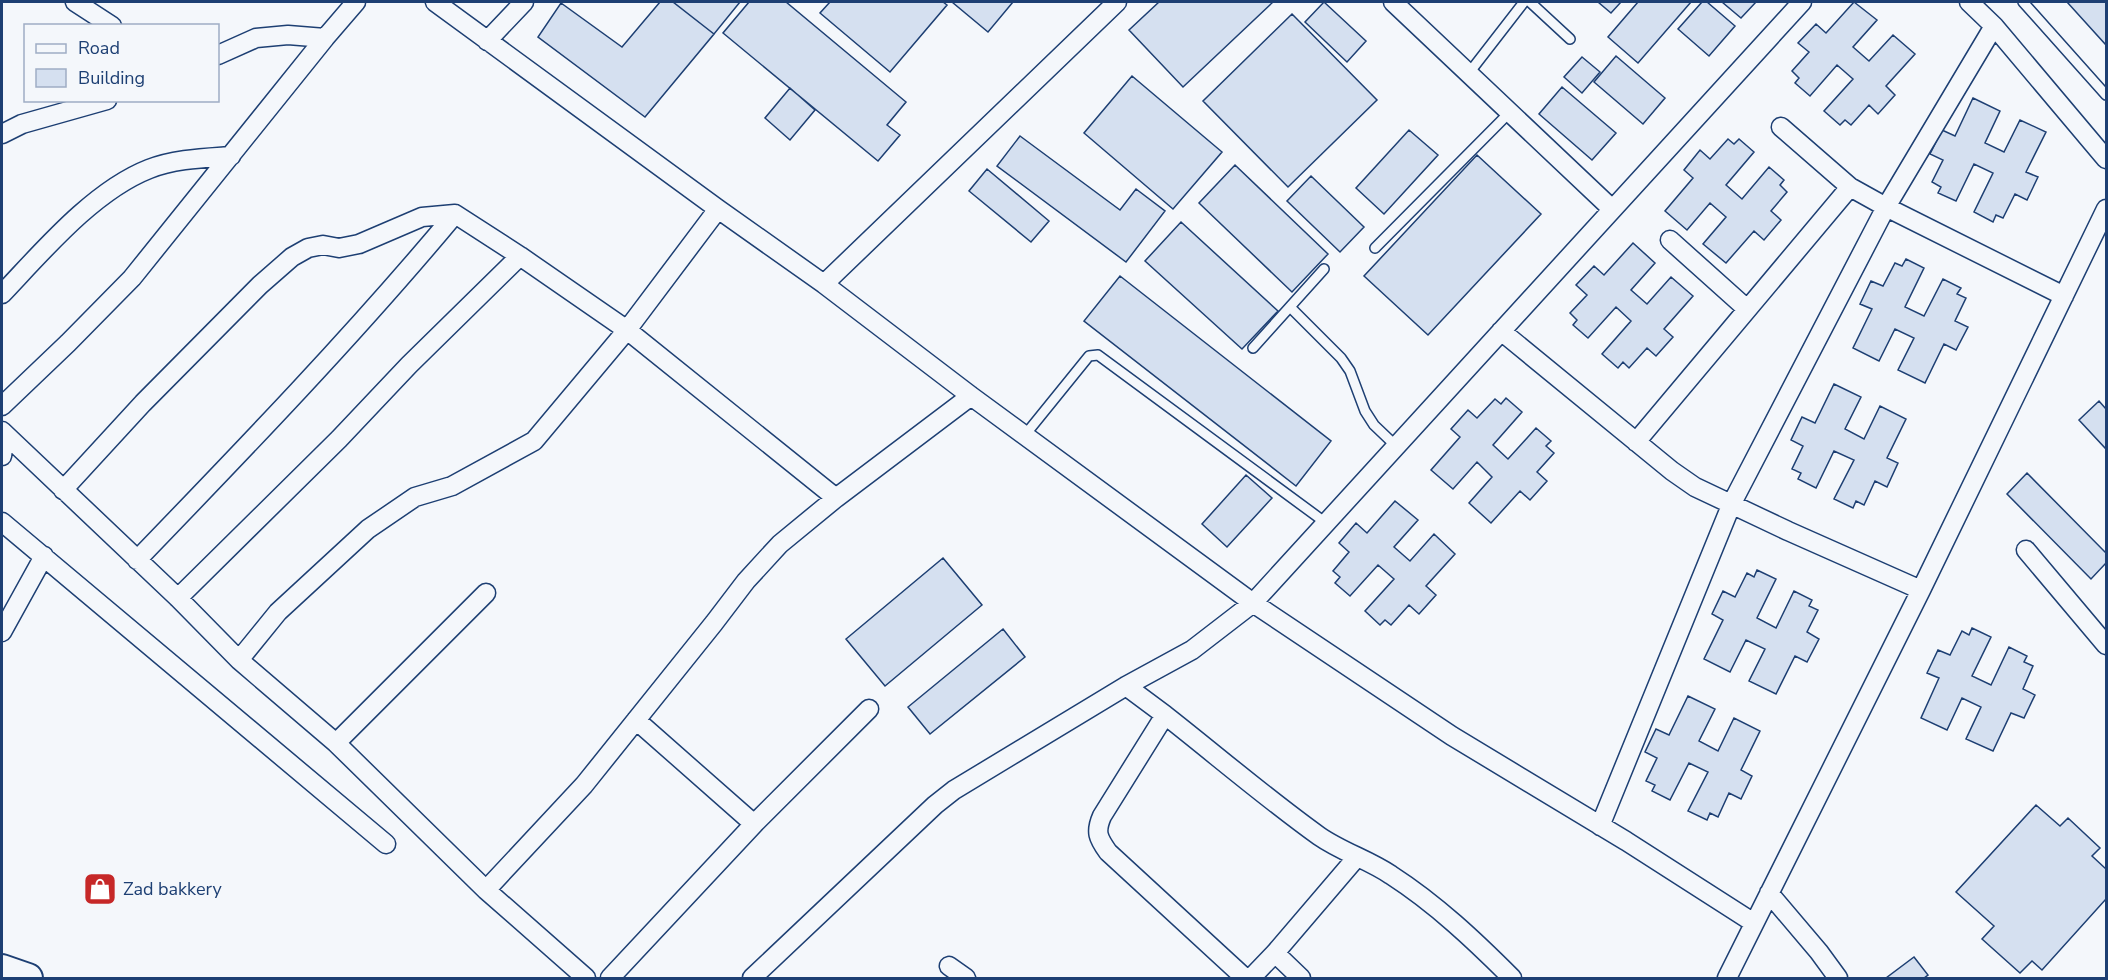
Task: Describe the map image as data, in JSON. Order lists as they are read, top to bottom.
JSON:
{
  "places": {
    "shop": ["Zad bakkery"]
  },
  "legend": ["Road", "Building"]
}
